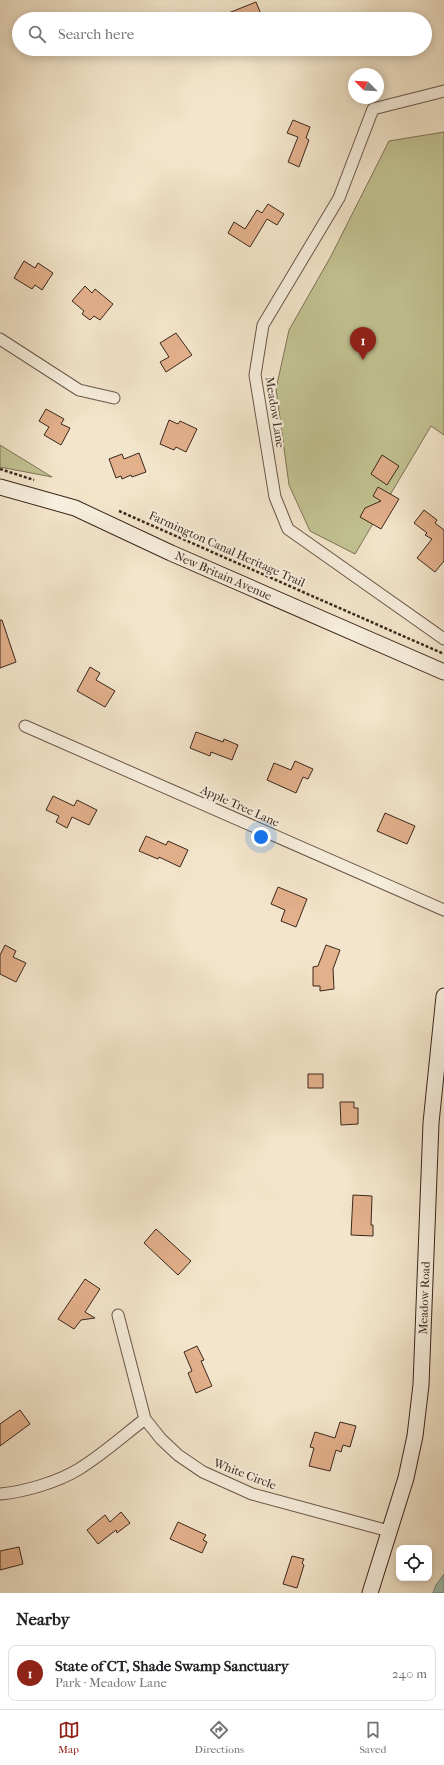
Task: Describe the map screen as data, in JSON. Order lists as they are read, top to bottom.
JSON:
{
  "streets": {
    "street": [
      "Meadow Lane",
      "New Britain Avenue",
      "Apple Tree Lane",
      "Meadow Road",
      "White Circle"
    ],
    "path": ["Farmington Canal Heritage Trail"]
  },
  "crossings": [
    ["Meadow Road", "White Circle"]
  ],
  "north": "top left",
  "page": {
    "search": "Search here",
    "pins": "1",
    "heading": "Nearby",
    "list": [
      {
        "mark": "1",
        "name": "State of CT, Shade Swamp Sanctuary",
        "note": "Park · Meadow Lane",
        "value": "240 m"
      }
    ],
    "nav": ["Map", "Directions", "Saved"]
  }
}
